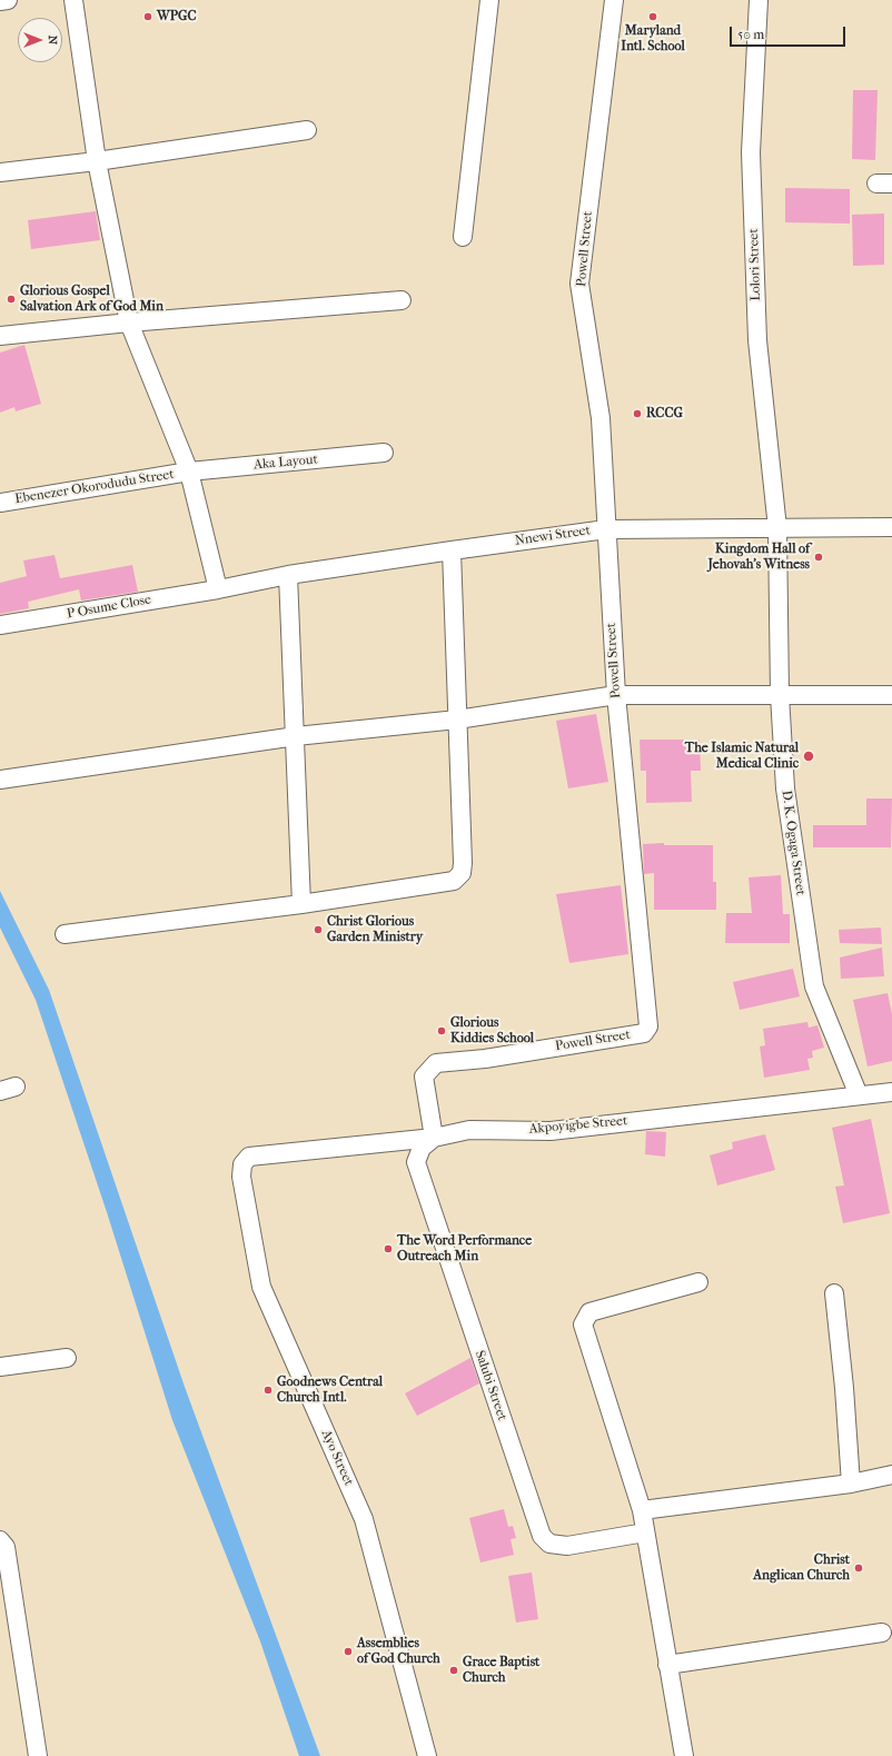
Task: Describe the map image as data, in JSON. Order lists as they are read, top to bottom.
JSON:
{
  "streets": {
    "street": [
      "Powell Street",
      "Lolori Street",
      "Aka Layout",
      "Ebenezer Okorodudu Street",
      "Nnewi Street",
      "P Osume Close",
      "D. K. Ogaga Street",
      "Akpoyigbe Street",
      "Salubi Street",
      "Ayo Street"
    ]
  },
  "crossings": [
    ["Powell Street", "Nnewi Street"],
    ["Powell Street", "Akpoyigbe Street"],
    ["Powell Street", "Salubi Street"],
    ["Lolori Street", "Nnewi Street"],
    ["Lolori Street", "D. K. Ogaga Street"],
    ["Aka Layout", "Ebenezer Okorodudu Street"],
    ["Nnewi Street", "P Osume Close"],
    ["Nnewi Street", "D. K. Ogaga Street"],
    ["D. K. Ogaga Street", "Akpoyigbe Street"],
    ["Akpoyigbe Street", "Salubi Street"],
    ["Akpoyigbe Street", "Ayo Street"]
  ],
  "places": [
    "WPGC",
    "Maryland Intl. School",
    "Glorious Gospel Salvation Ark of God Min",
    "RCCG",
    "Kingdom Hall of Jehovah's Witness",
    "The Islamic Natural Medical Clinic",
    "Christ Glorious Garden Ministry",
    "Glorious Kiddies School",
    "The Word Performance Outreach Min",
    "Goodnews Central Church Intl.",
    "Christ Anglican Church",
    "Assemblies of God Church",
    "Grace Baptist Church"
  ],
  "scale_bar": "50 m",
  "north": "right"
}
